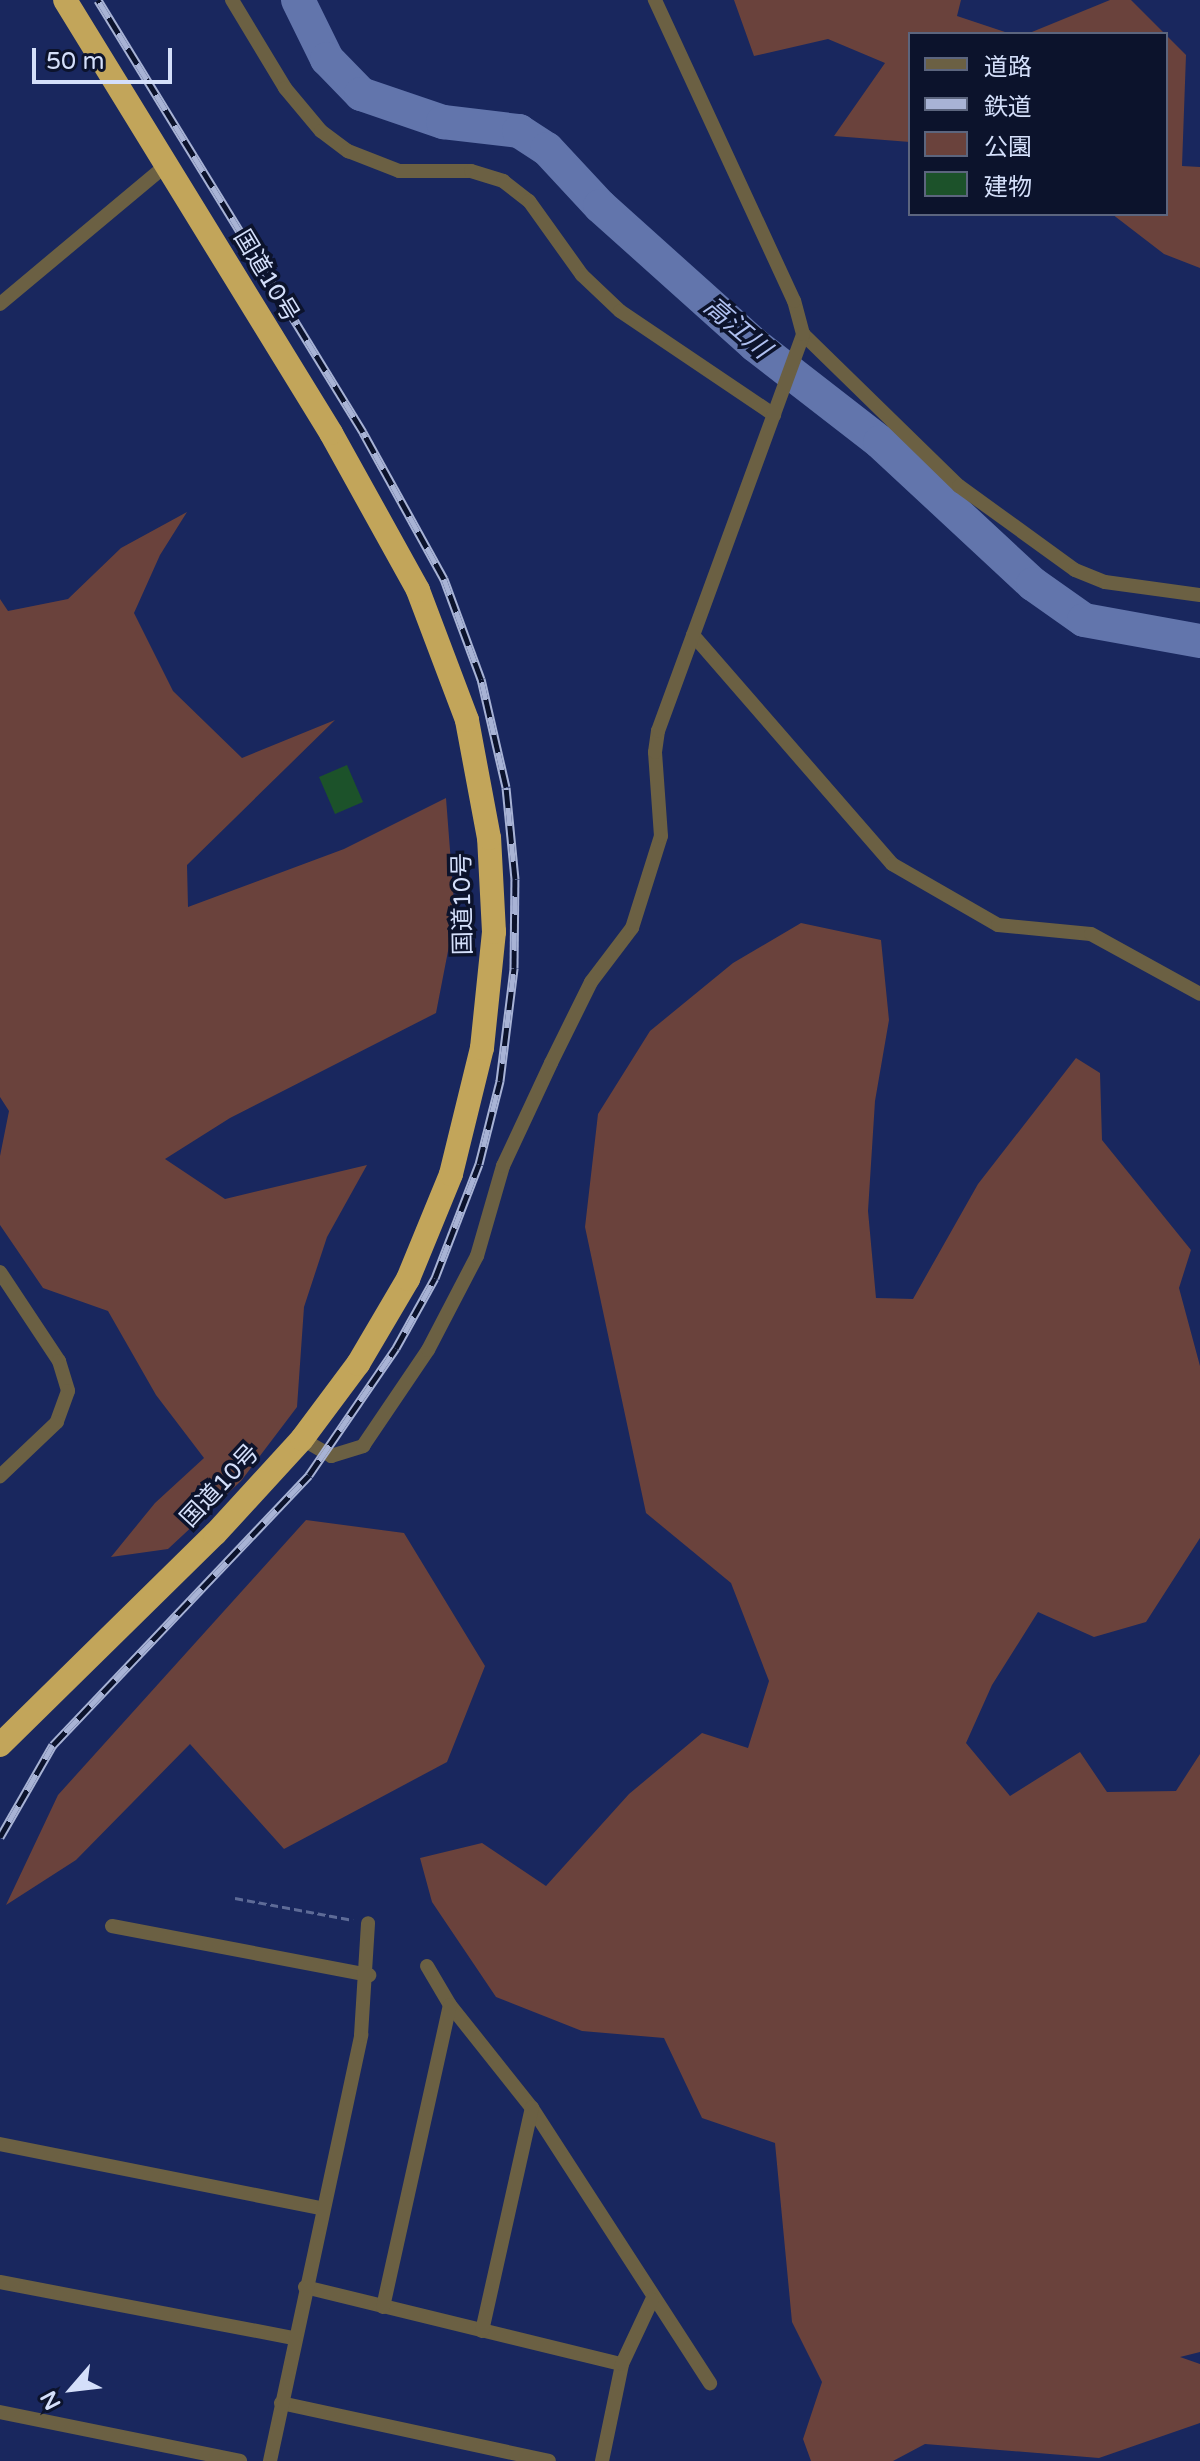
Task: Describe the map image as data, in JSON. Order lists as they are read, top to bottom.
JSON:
{
  "streets": {
    "highway": ["国道10号"]
  },
  "water": ["高江川"],
  "legend": [
    "道路",
    "鉄道",
    "公園",
    "建物"
  ],
  "scale_bar": "50 m",
  "north": "bottom left"
}
